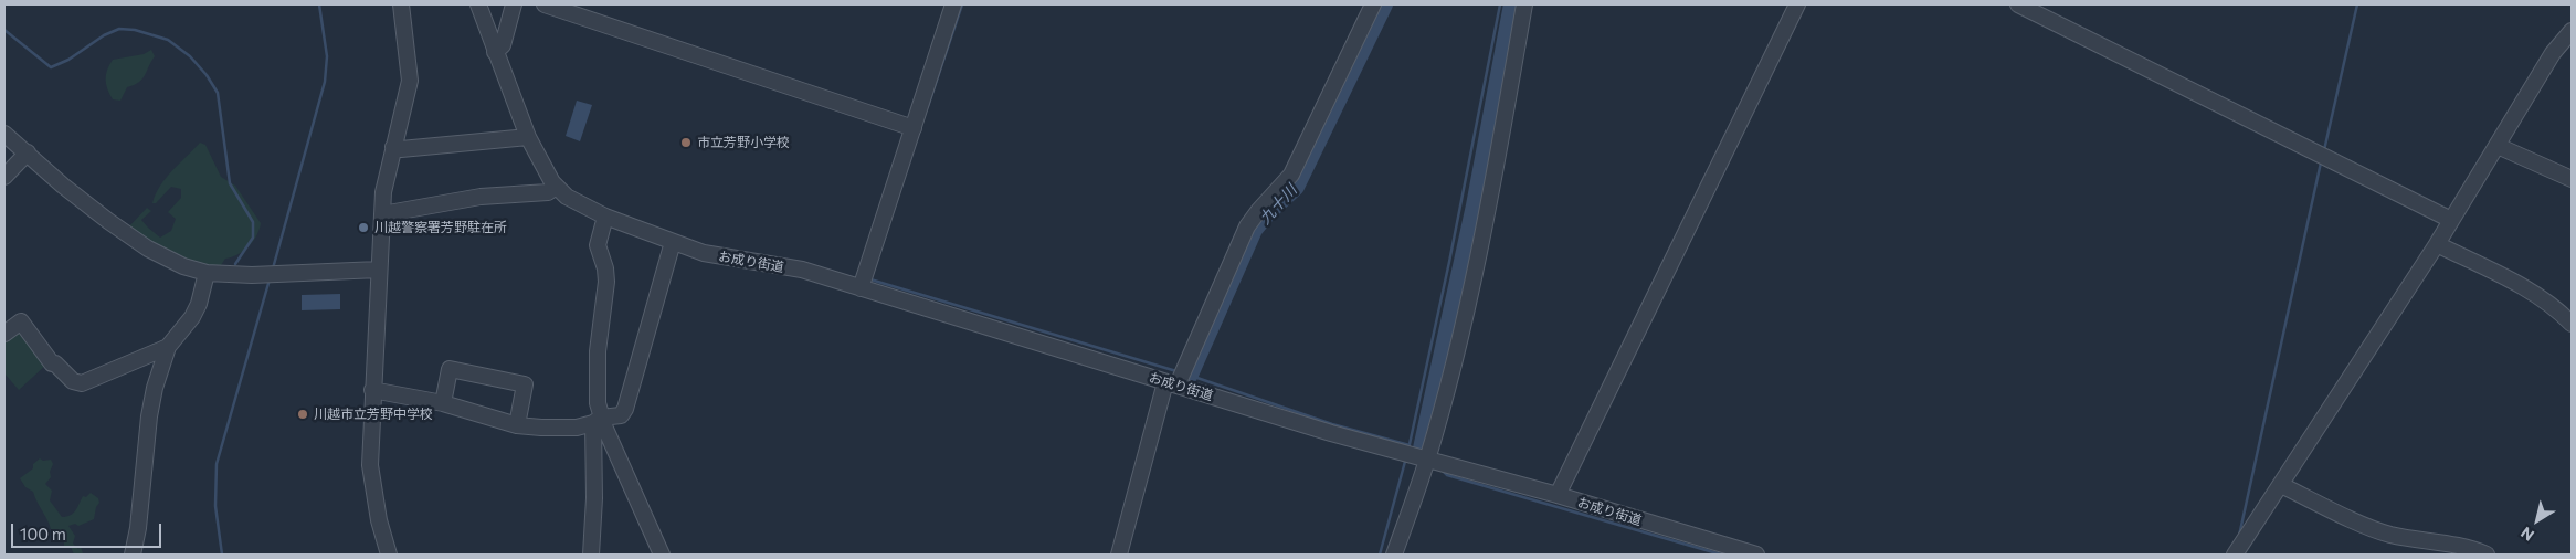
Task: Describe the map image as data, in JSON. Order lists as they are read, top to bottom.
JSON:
{
  "streets": {
    "street": ["お成り街道"]
  },
  "water": ["九十川"],
  "places": ["市立芳野小学校", "川越警察署芳野駐在所", "川越市立芳野中学校"],
  "scale_bar": "100 m",
  "north": "bottom left"
}
